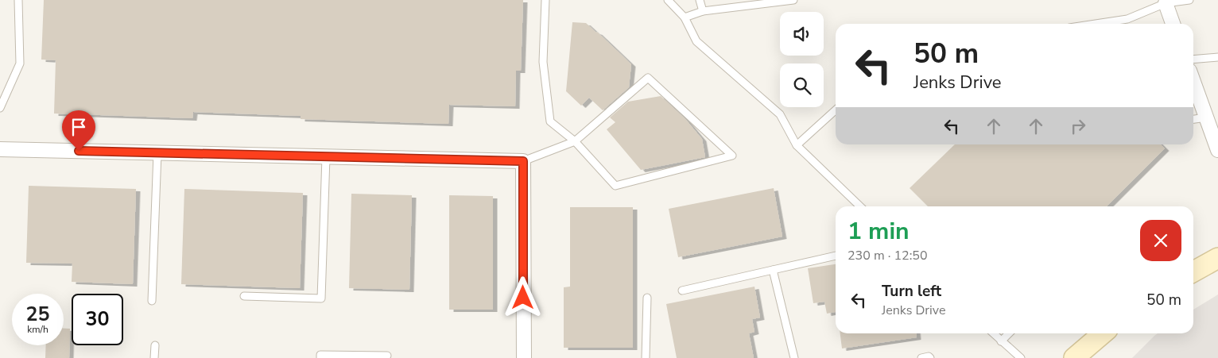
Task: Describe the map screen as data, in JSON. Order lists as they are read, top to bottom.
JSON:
{
  "page": {
    "turn": ["50 m", "Jenks Drive"],
    "heading": ["1 min", "230 m · 12:50"],
    "list": [
      {
        "name": "Turn left",
        "note": "Jenks Drive",
        "value": "50 m"
      }
    ],
    "speed": "25 km/h",
    "limit": "30"
  }
}
